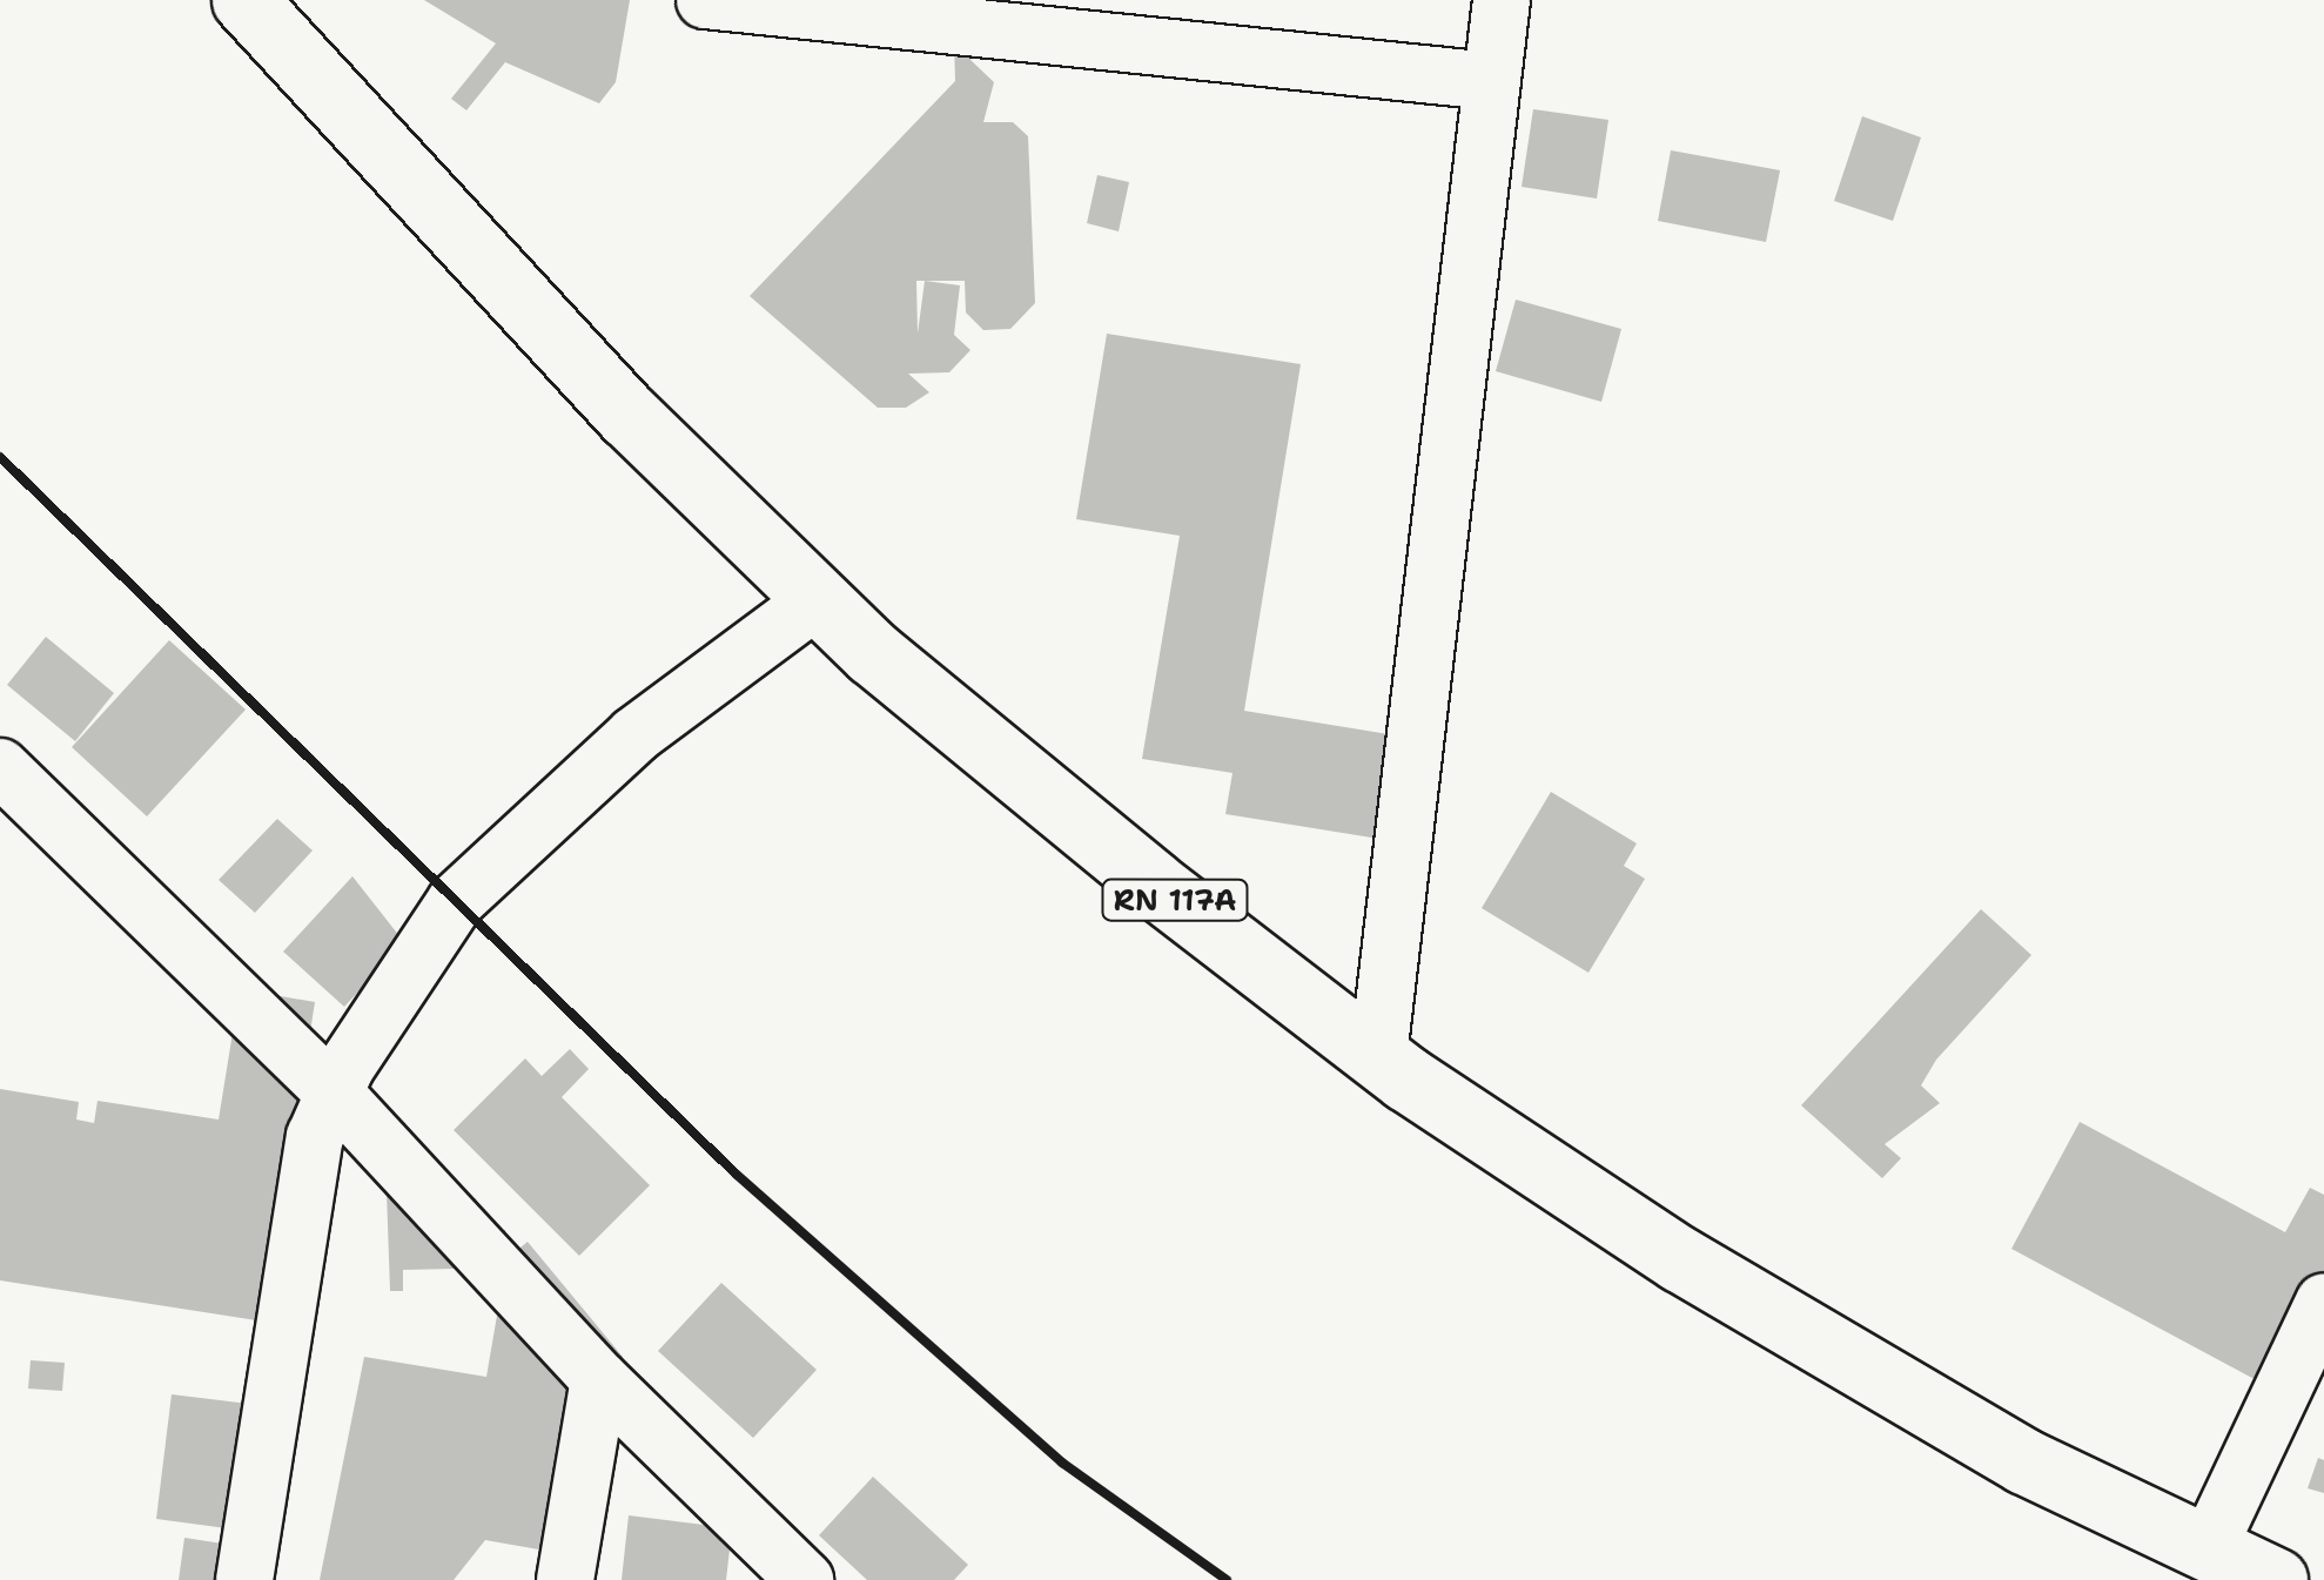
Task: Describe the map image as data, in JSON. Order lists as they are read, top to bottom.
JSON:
{
  "streets": {
    "main road": ["RN 117A"]
  }
}
